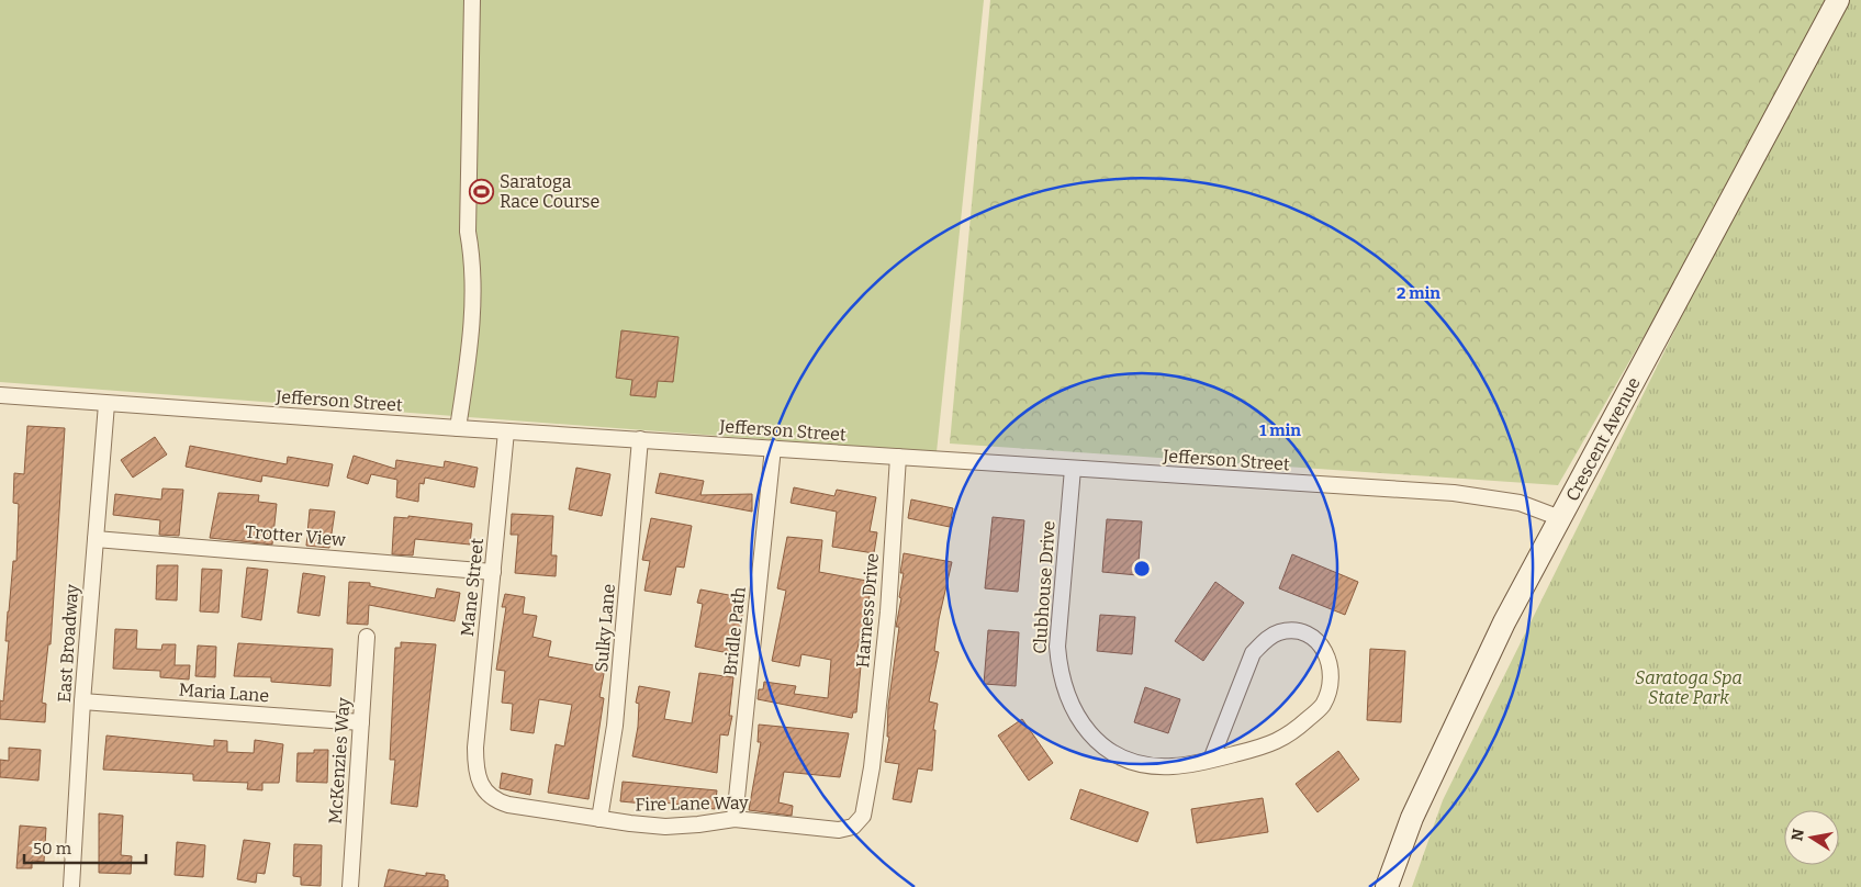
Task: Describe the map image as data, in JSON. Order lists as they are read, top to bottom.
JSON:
{
  "streets": {
    "street": [
      "Jefferson Street",
      "Crescent Avenue",
      "Trotter View",
      "Mane Street",
      "Clubhouse Drive",
      "Harness Drive",
      "Sulky Lane",
      "Bridle Path",
      "East Broadway",
      "Maria Lane",
      "McKenzies Way",
      "Fire Lane Way"
    ]
  },
  "crossings": [
    ["Jefferson Street", "Crescent Avenue"],
    ["Jefferson Street", "Mane Street"],
    ["Jefferson Street", "Clubhouse Drive"],
    ["Jefferson Street", "Harness Drive"],
    ["Jefferson Street", "Sulky Lane"],
    ["Jefferson Street", "Bridle Path"],
    ["Jefferson Street", "East Broadway"],
    ["Trotter View", "Mane Street"],
    ["Trotter View", "East Broadway"],
    ["Mane Street", "Fire Lane Way"],
    ["Harness Drive", "Fire Lane Way"],
    ["Sulky Lane", "Fire Lane Way"],
    ["Bridle Path", "Fire Lane Way"],
    ["East Broadway", "Maria Lane"],
    ["Maria Lane", "McKenzies Way"]
  ],
  "parks": ["Saratoga Spa State Park"],
  "places": {
    "sports": ["Saratoga Race Course"]
  },
  "scale_bar": "50 m",
  "north": "left",
  "rings": ["2 min", "1 min"]
}
